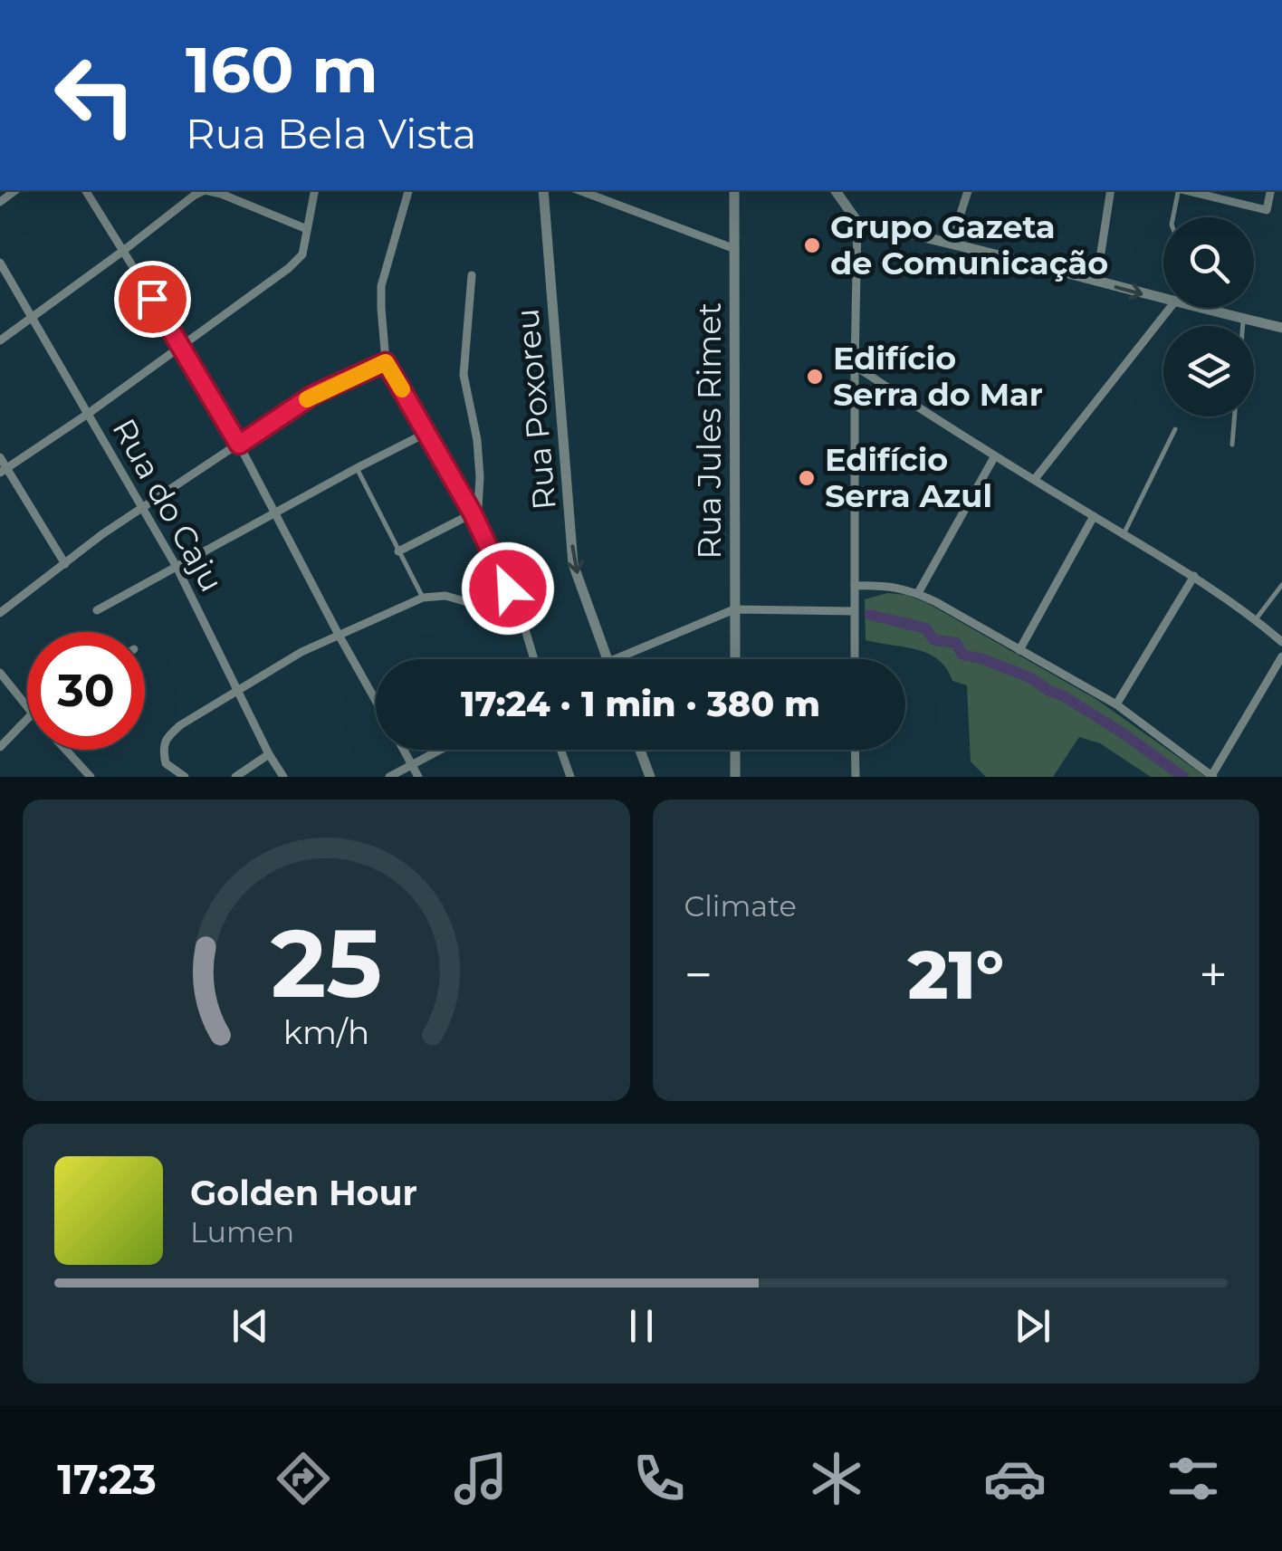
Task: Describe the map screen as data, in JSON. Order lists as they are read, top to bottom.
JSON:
{
  "streets": {
    "street": ["Rua Poxoreu", "Rua Jules Rimet", "Rua do Caju"]
  },
  "places": ["Grupo Gazeta de Comunicação", "Edifício Serra do Mar", "Edifício Serra Azul"],
  "page": {
    "turn": ["160 m", "Rua Bela Vista"],
    "limit": "30",
    "trip": "17:24 · 1 min · 380 m",
    "tile": "Climate",
    "heat": ["−", "21°", "+"],
    "song": ["Golden Hour", "Lumen"],
    "tabs": "17:23",
    "gauge": ["25", "km/h"]
  }
}
